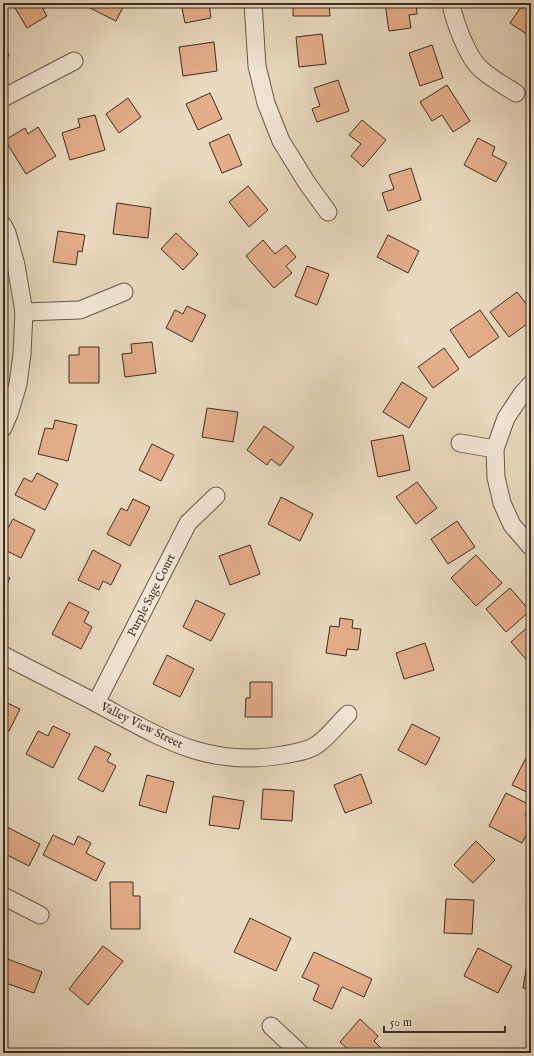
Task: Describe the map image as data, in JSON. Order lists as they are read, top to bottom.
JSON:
{
  "streets": {
    "street": ["Purple Sage Court", "Valley View Street"]
  },
  "crossings": [
    ["Purple Sage Court", "Valley View Street"]
  ],
  "scale_bar": "50 m"
}
